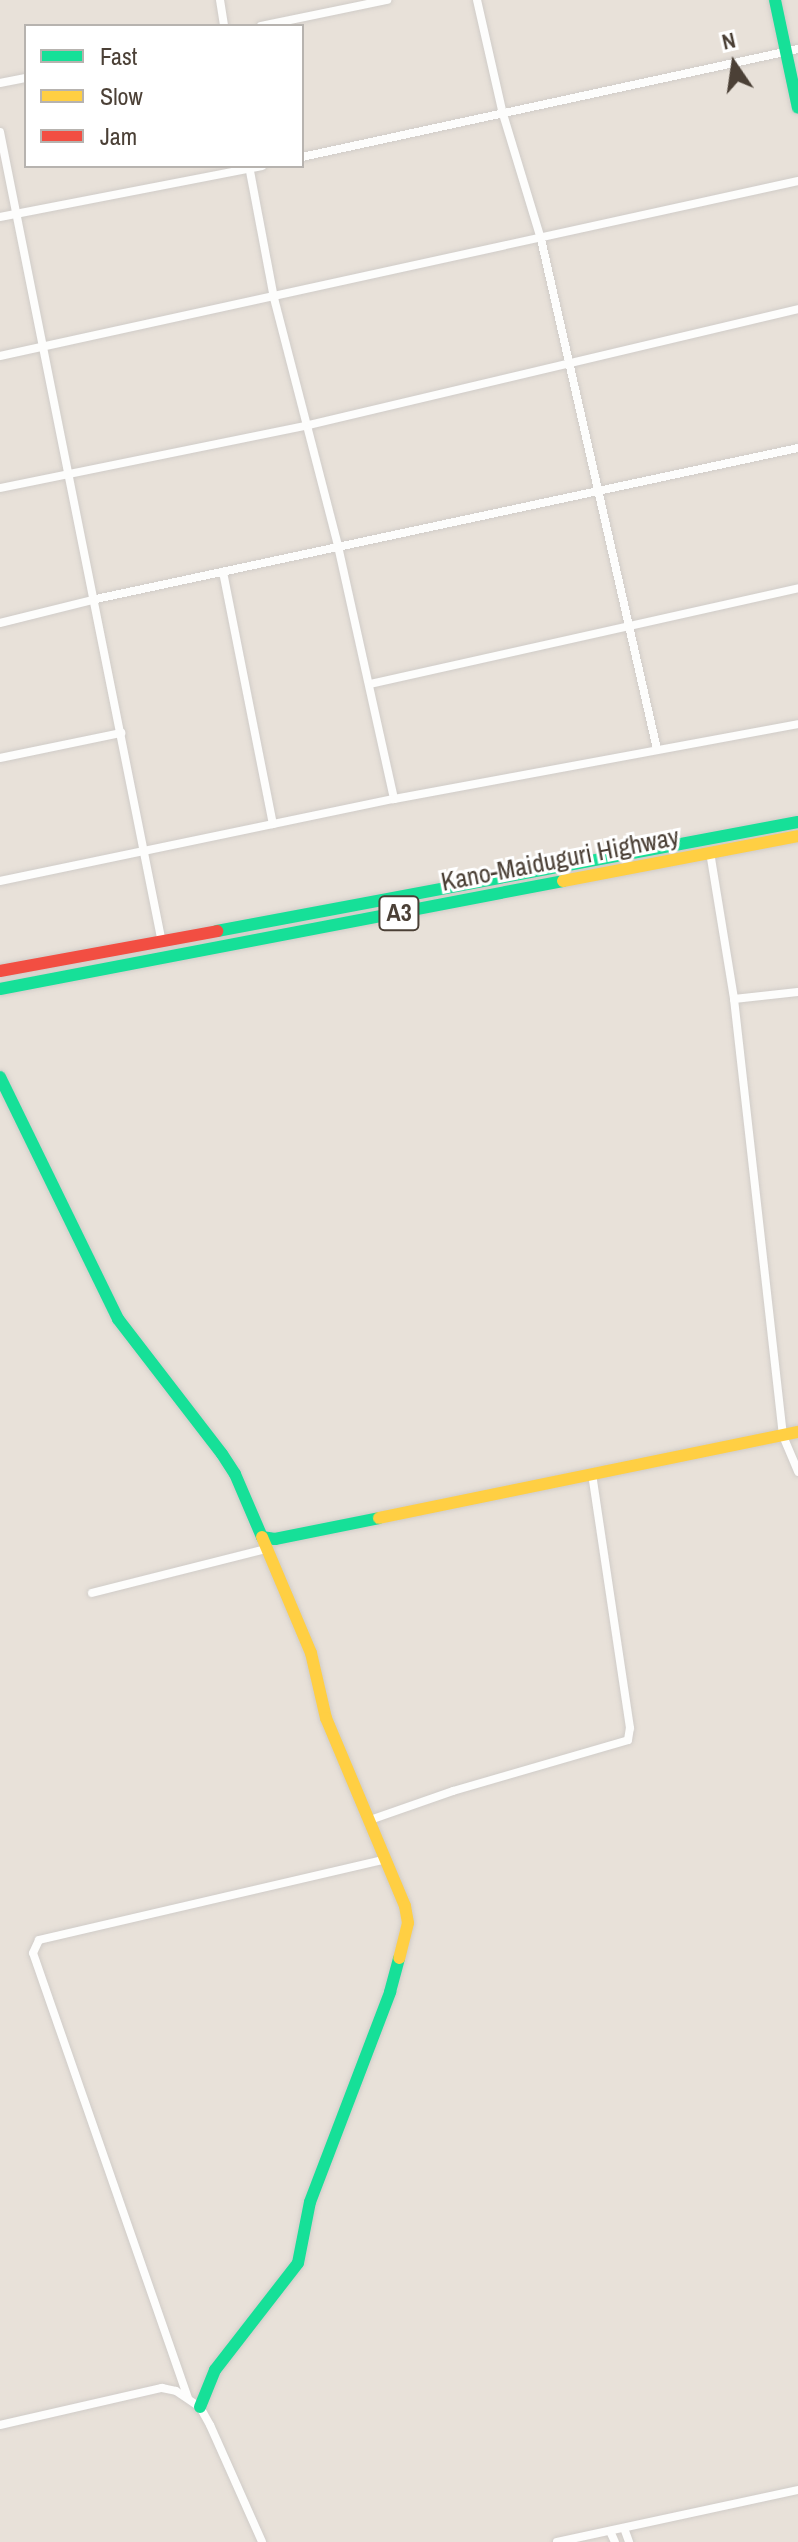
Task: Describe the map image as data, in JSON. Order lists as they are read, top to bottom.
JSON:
{
  "streets": {
    "main road": ["Kano-Maiduguri Highway", "A3"]
  },
  "legend": ["Fast", "Slow", "Jam"],
  "north": "top"
}
